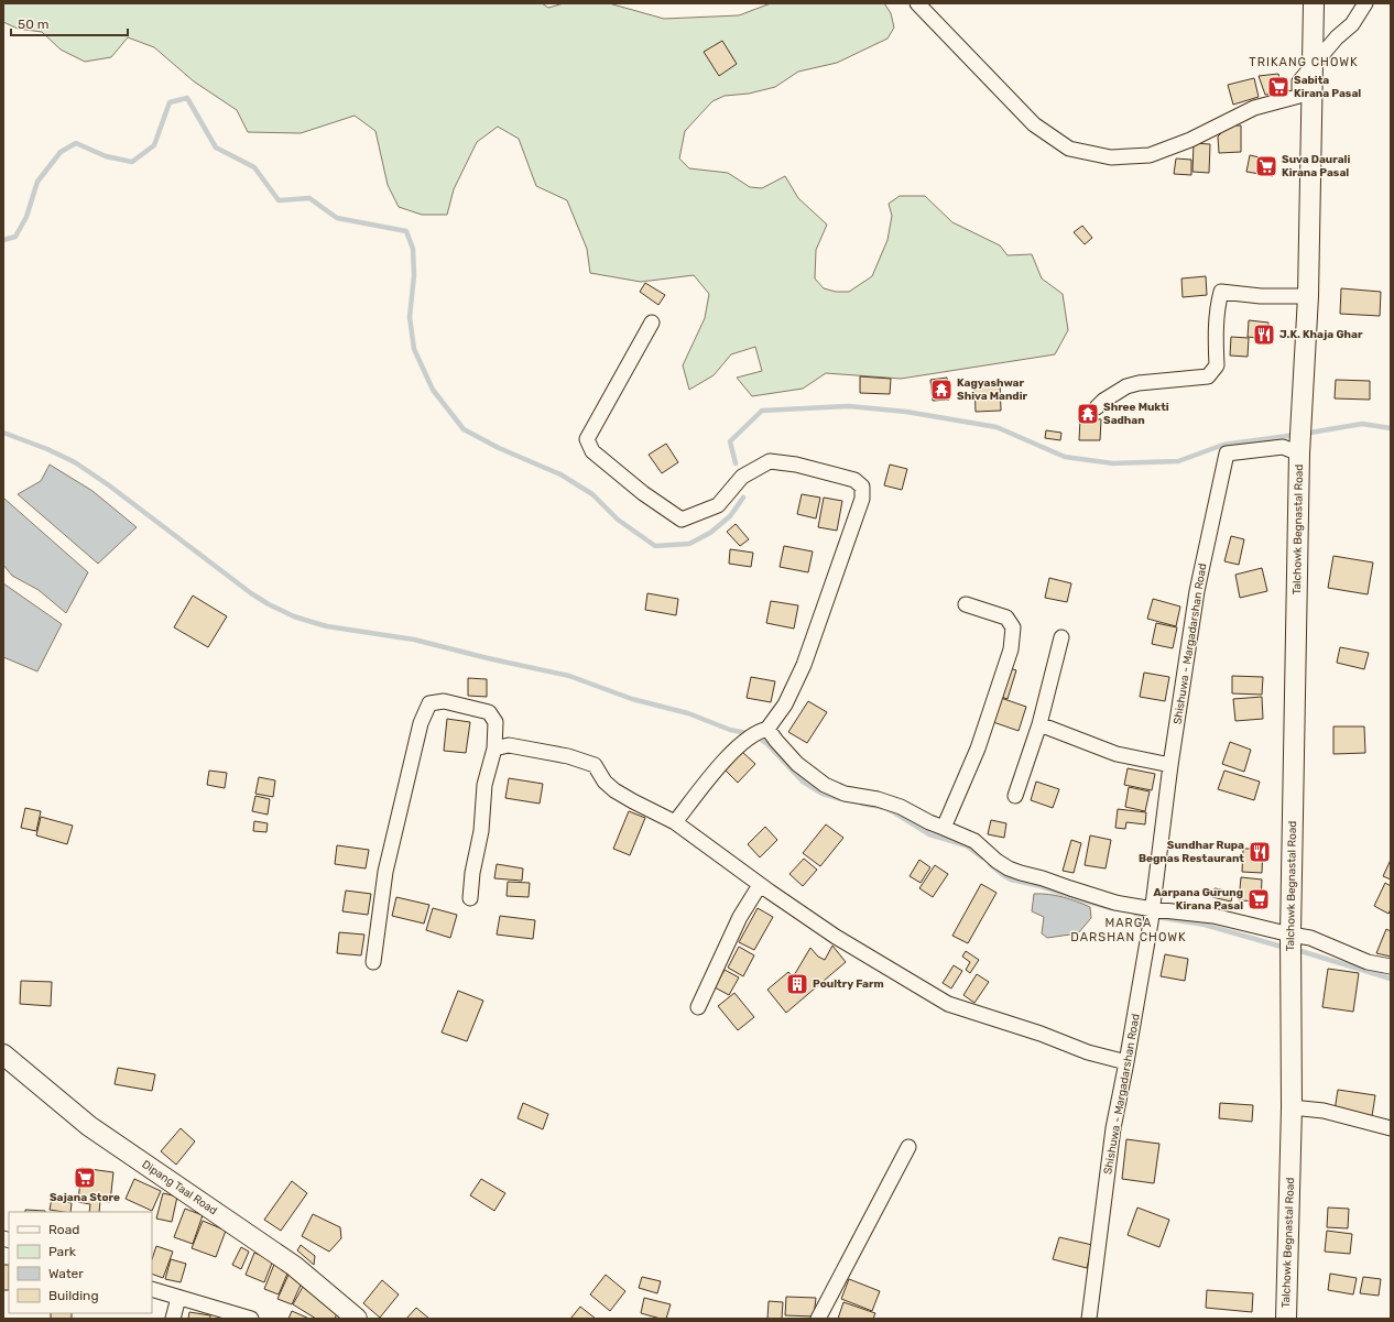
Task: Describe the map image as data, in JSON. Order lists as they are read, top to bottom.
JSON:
{
  "streets": {
    "main road": ["Talchowk Begnastal Road", "Dipang Taal Road"],
    "street": ["Shishuwa - Margadarshan Road"]
  },
  "crossings": [
    ["Talchowk Begnastal Road", "Shishuwa - Margadarshan Road"]
  ],
  "districts": ["TRIKANG CHOWK", "MARGA DARSHAN CHOWK"],
  "places": {
    "supermarket": [
      "Sabita Kirana Pasal",
      "Suva Daurali Kirana Pasal",
      "Aarpana Gurung Kirana Pasal",
      "Sajana Store"
    ],
    "restaurant": ["J.K. Khaja Ghar", "Sundhar Rupa Begnas Restaurant"],
    "temple": ["Kagyashwar Shiva Mandir", "Shree Mukti Sadhan"],
    "building": ["Poultry Farm"]
  },
  "legend": [
    "Road",
    "Park",
    "Water",
    "Building"
  ],
  "scale_bar": "50 m"
}
